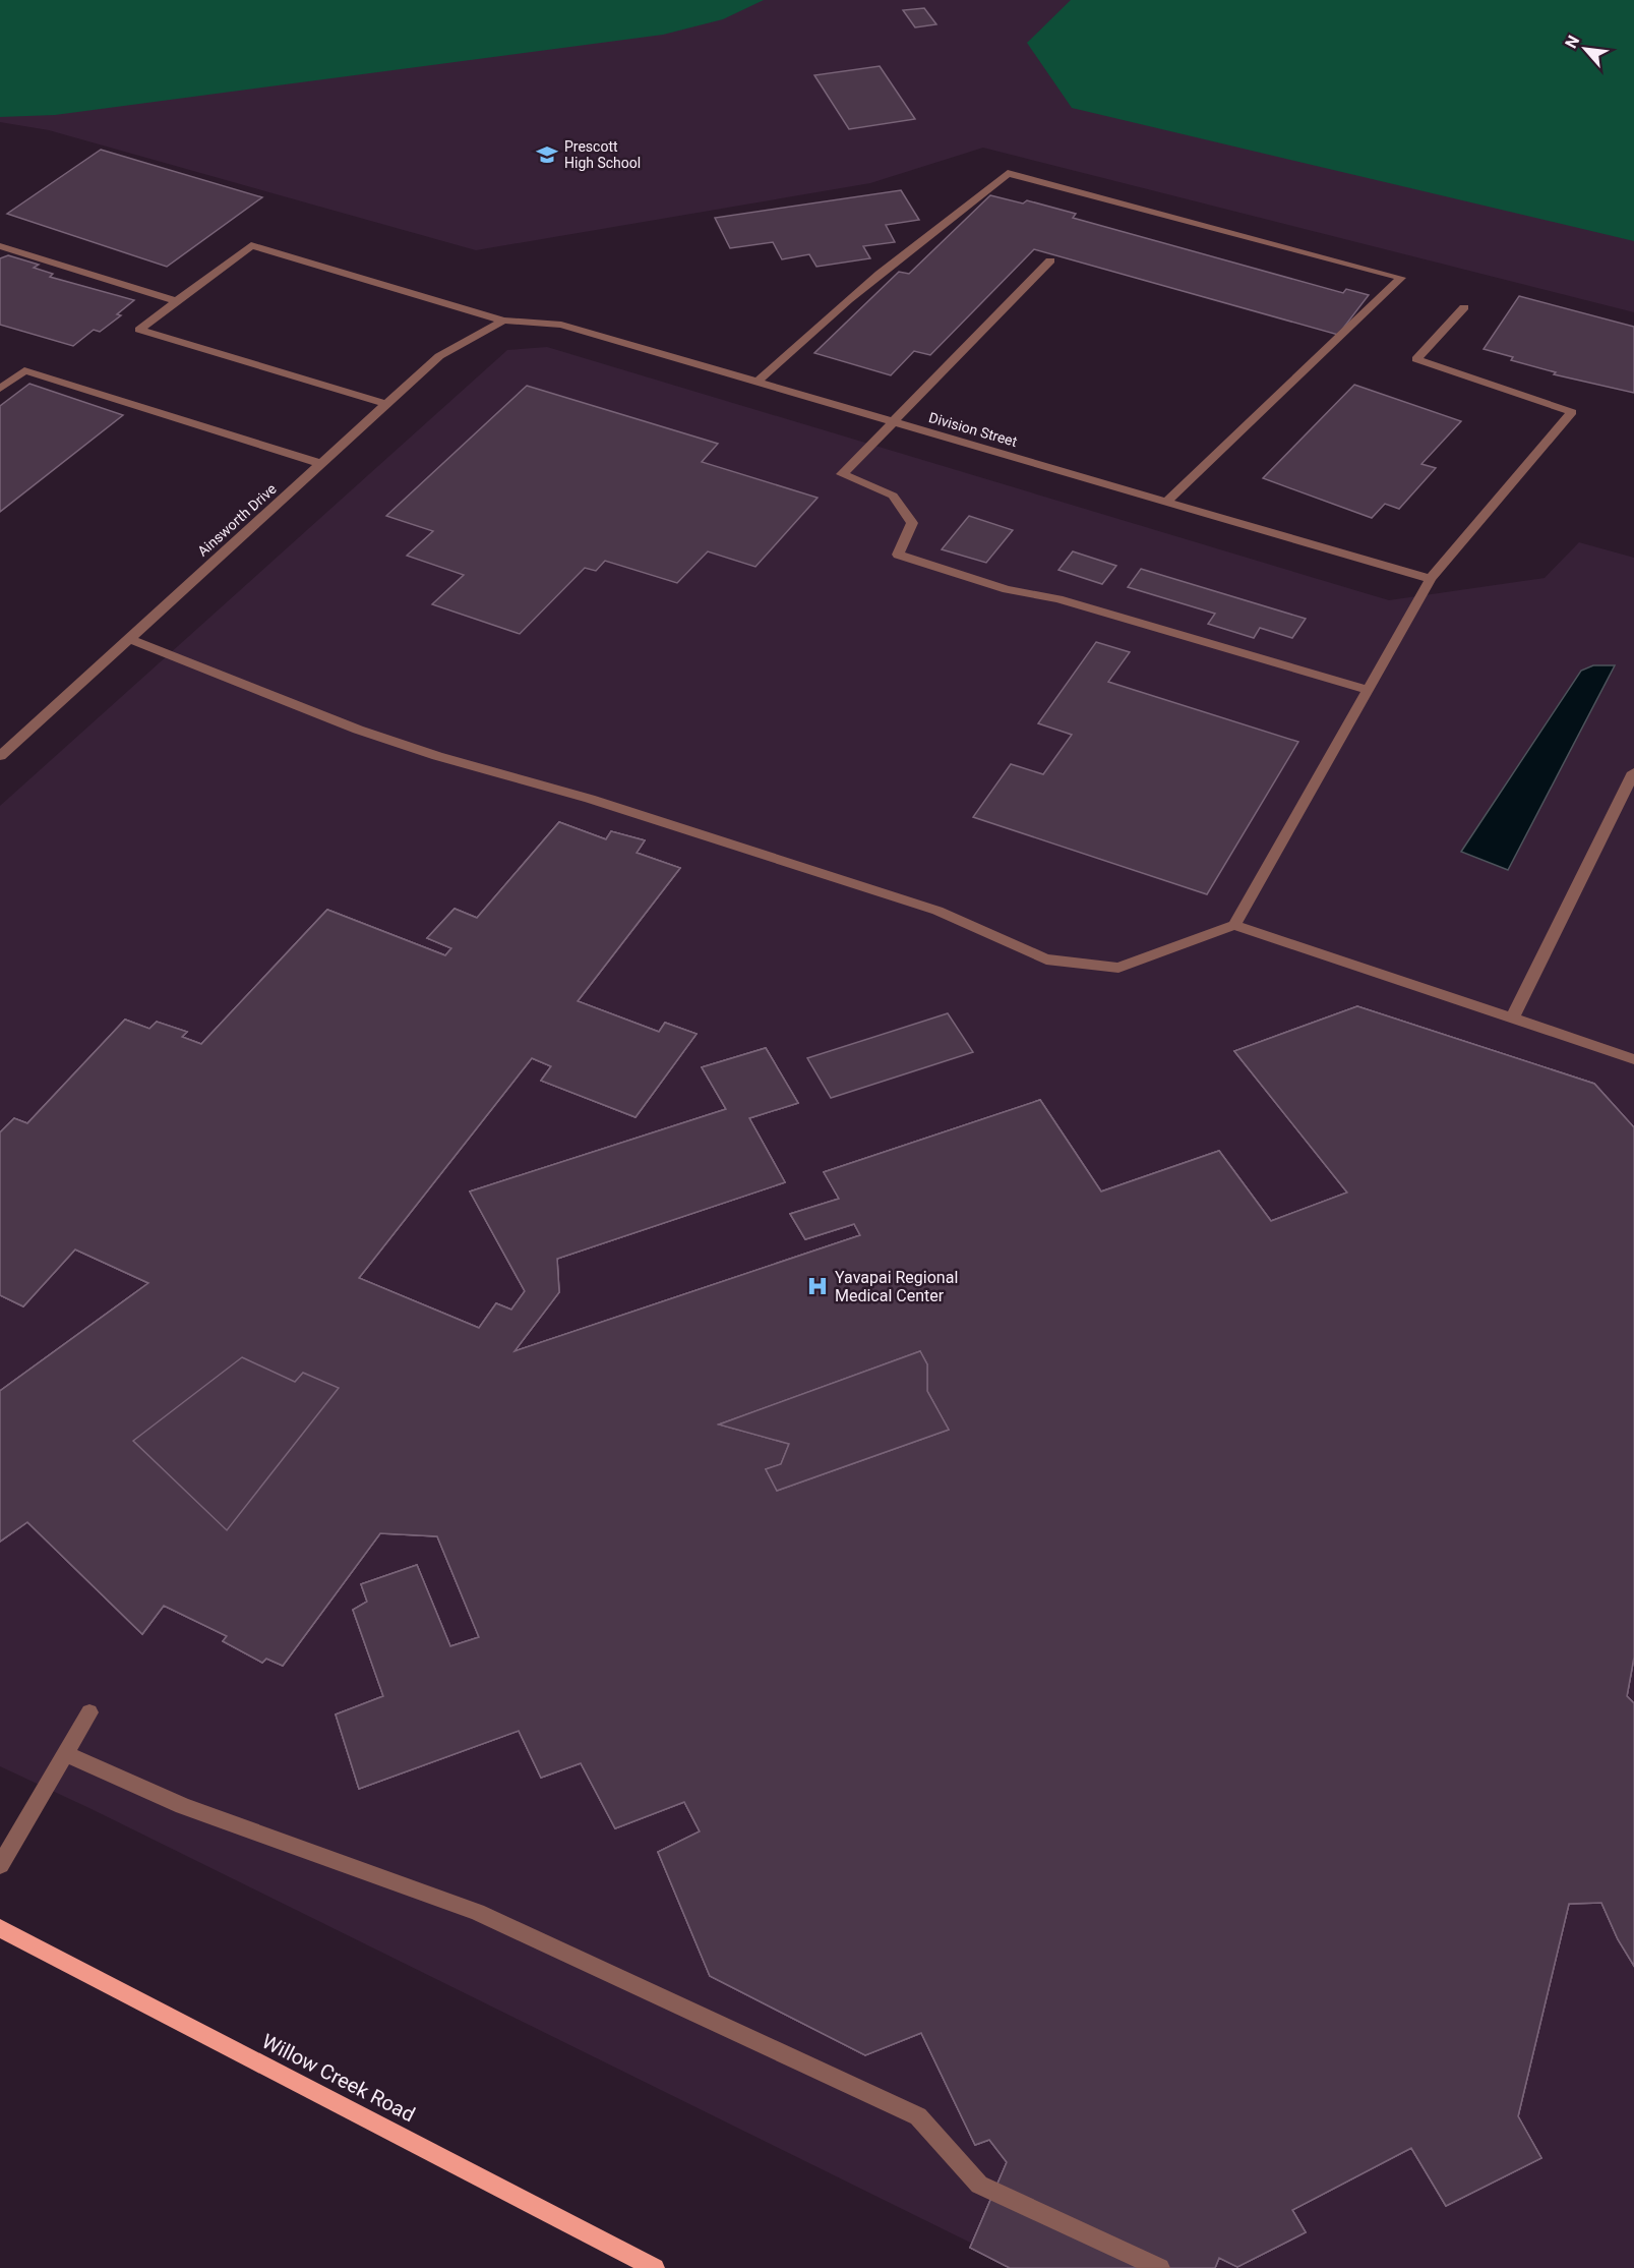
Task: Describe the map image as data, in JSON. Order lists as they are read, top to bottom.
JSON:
{
  "streets": {
    "main road": ["Willow Creek Road"],
    "street": ["Division Street", "Ainsworth Drive"]
  },
  "crossings": [
    ["Division Street", "Ainsworth Drive"]
  ],
  "places": {
    "school or university": ["Prescott High School"],
    "hospital": ["Yavapai Regional Medical Center"]
  },
  "north": "top left"
}
